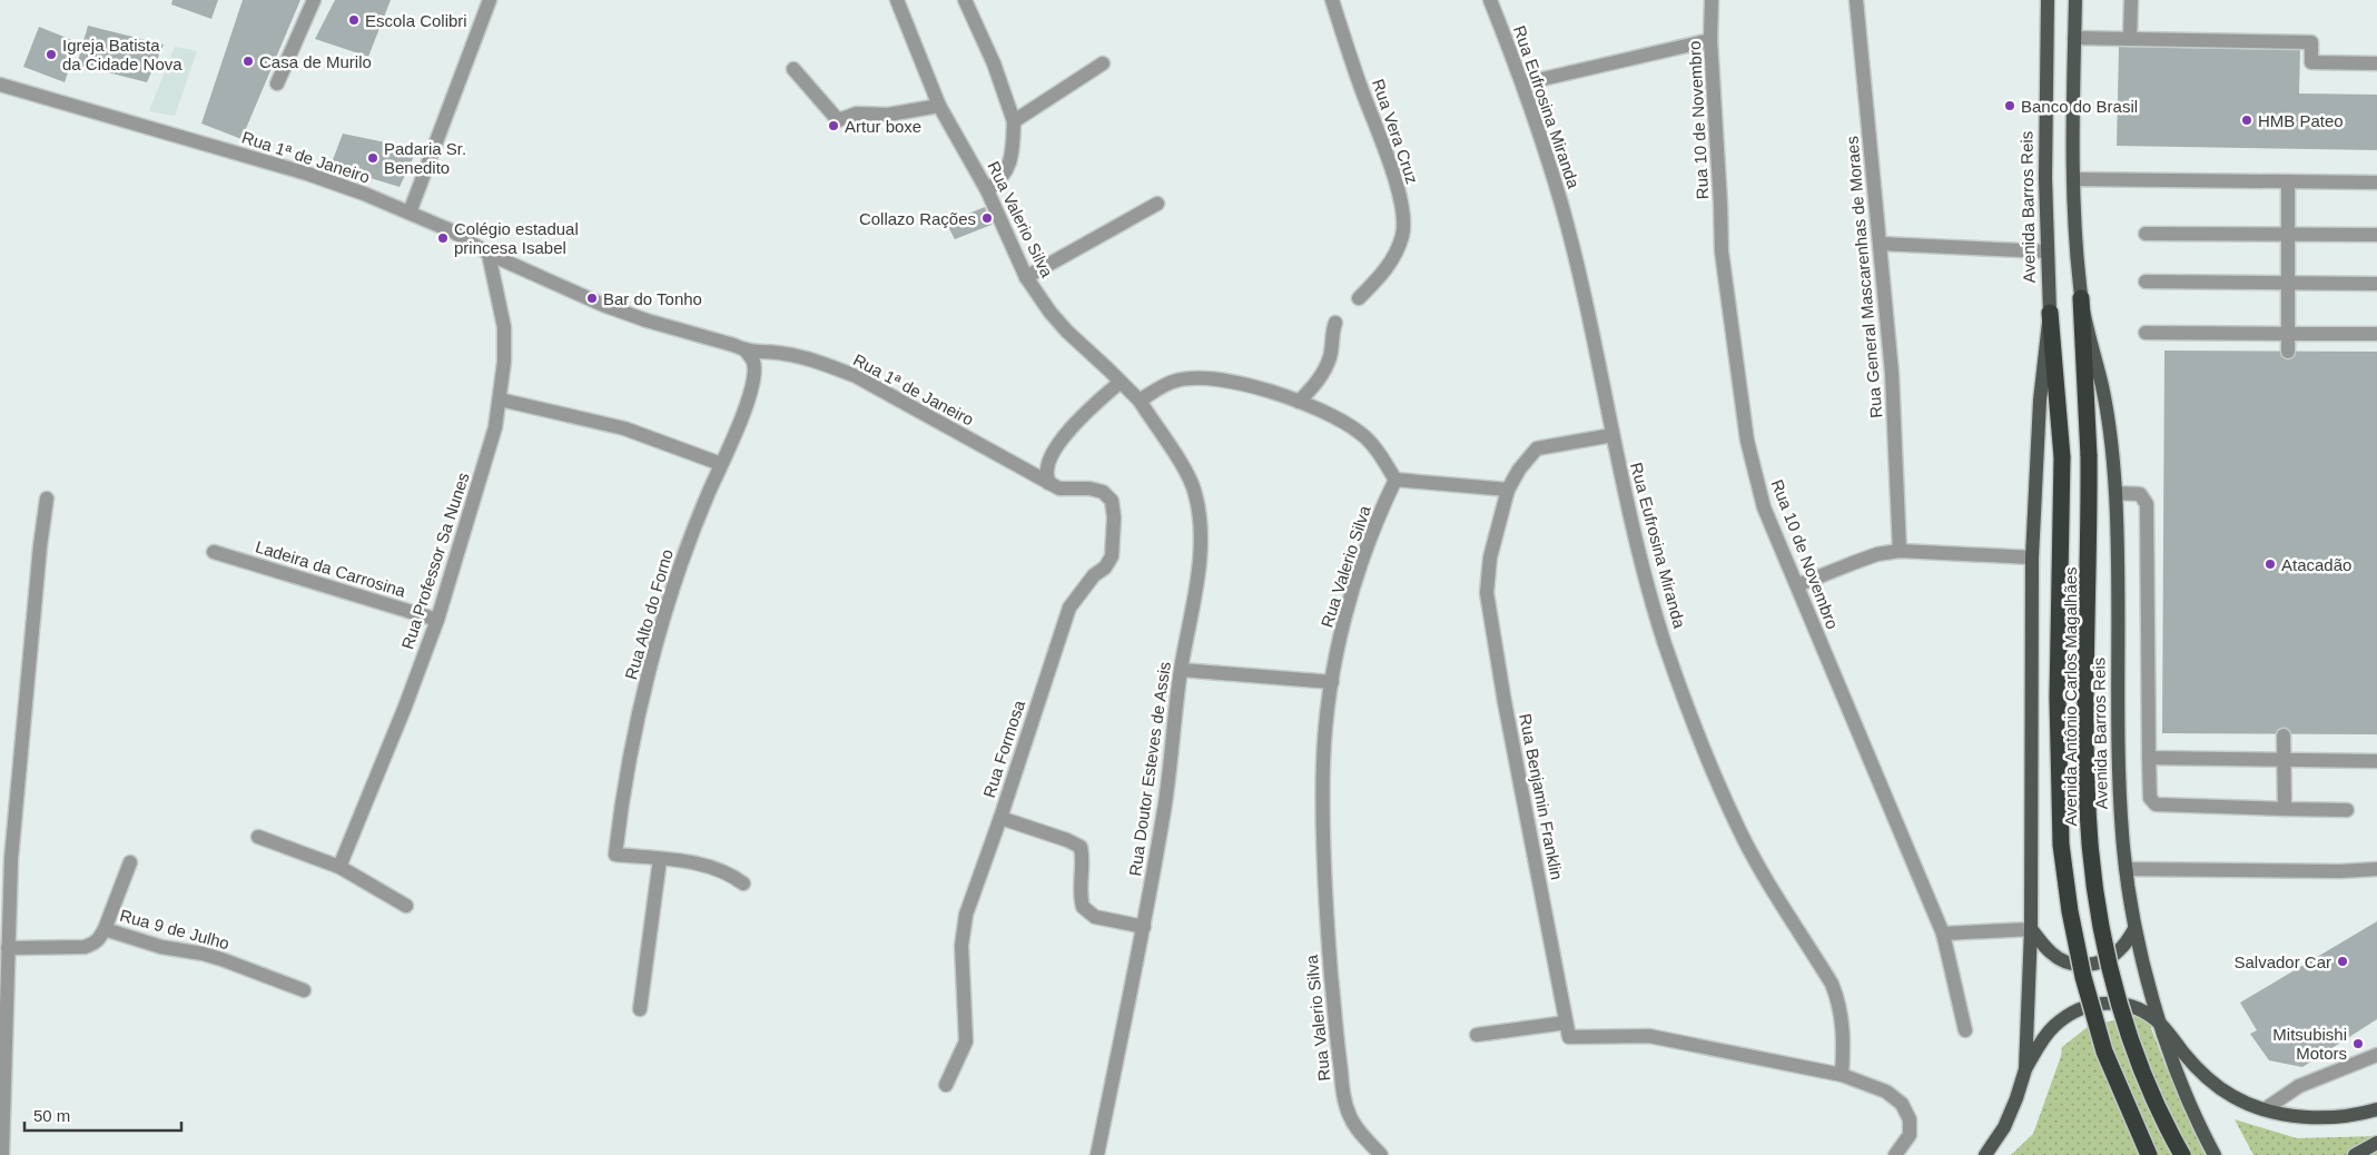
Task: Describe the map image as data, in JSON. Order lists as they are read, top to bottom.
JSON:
{
  "streets": {
    "highway": ["Avenida Barros Reis", "Avenida Antônio Carlos Magalhães"],
    "street": [
      "Rua Eufrosina Miranda",
      "Rua 10 de Novembro",
      "Rua Vera Cruz",
      "Rua 1ª de Janeiro",
      "Rua Valerio Silva",
      "Rua General Mascarenhas de Moraes",
      "Rua Professor Sa Nunes",
      "Ladeira da Carrosina",
      "Rua Alto do Forno",
      "Rua Formosa",
      "Rua Doutor Esteves de Assis",
      "Rua Benjamin Franklin",
      "Rua 9 de Julho"
    ]
  },
  "crossings": [
    ["Rua Eufrosina Miranda", "Rua Benjamin Franklin"],
    ["Rua 1ª de Janeiro", "Rua Professor Sa Nunes"],
    ["Rua 1ª de Janeiro", "Rua Alto do Forno"],
    ["Rua 1ª de Janeiro", "Rua Formosa"],
    ["Avenida Barros Reis", "Avenida Antônio Carlos Magalhães"],
    ["Rua Valerio Silva", "Rua Doutor Esteves de Assis"],
    ["Rua Professor Sa Nunes", "Ladeira da Carrosina"]
  ],
  "places": [
    "Escola Colibri",
    "Igreja Batista da Cidade Nova",
    "Casa de Murilo",
    "Banco do Brasil",
    "HMB Pateo",
    "Artur boxe",
    "Padaria Sr. Benedito",
    "Collazo Rações",
    "Colégio estadual princesa Isabel",
    "Bar do Tonho",
    "Atacadão",
    "Salvador Car",
    "Mitsubishi Motors"
  ],
  "scale_bar": "50 m"
}
